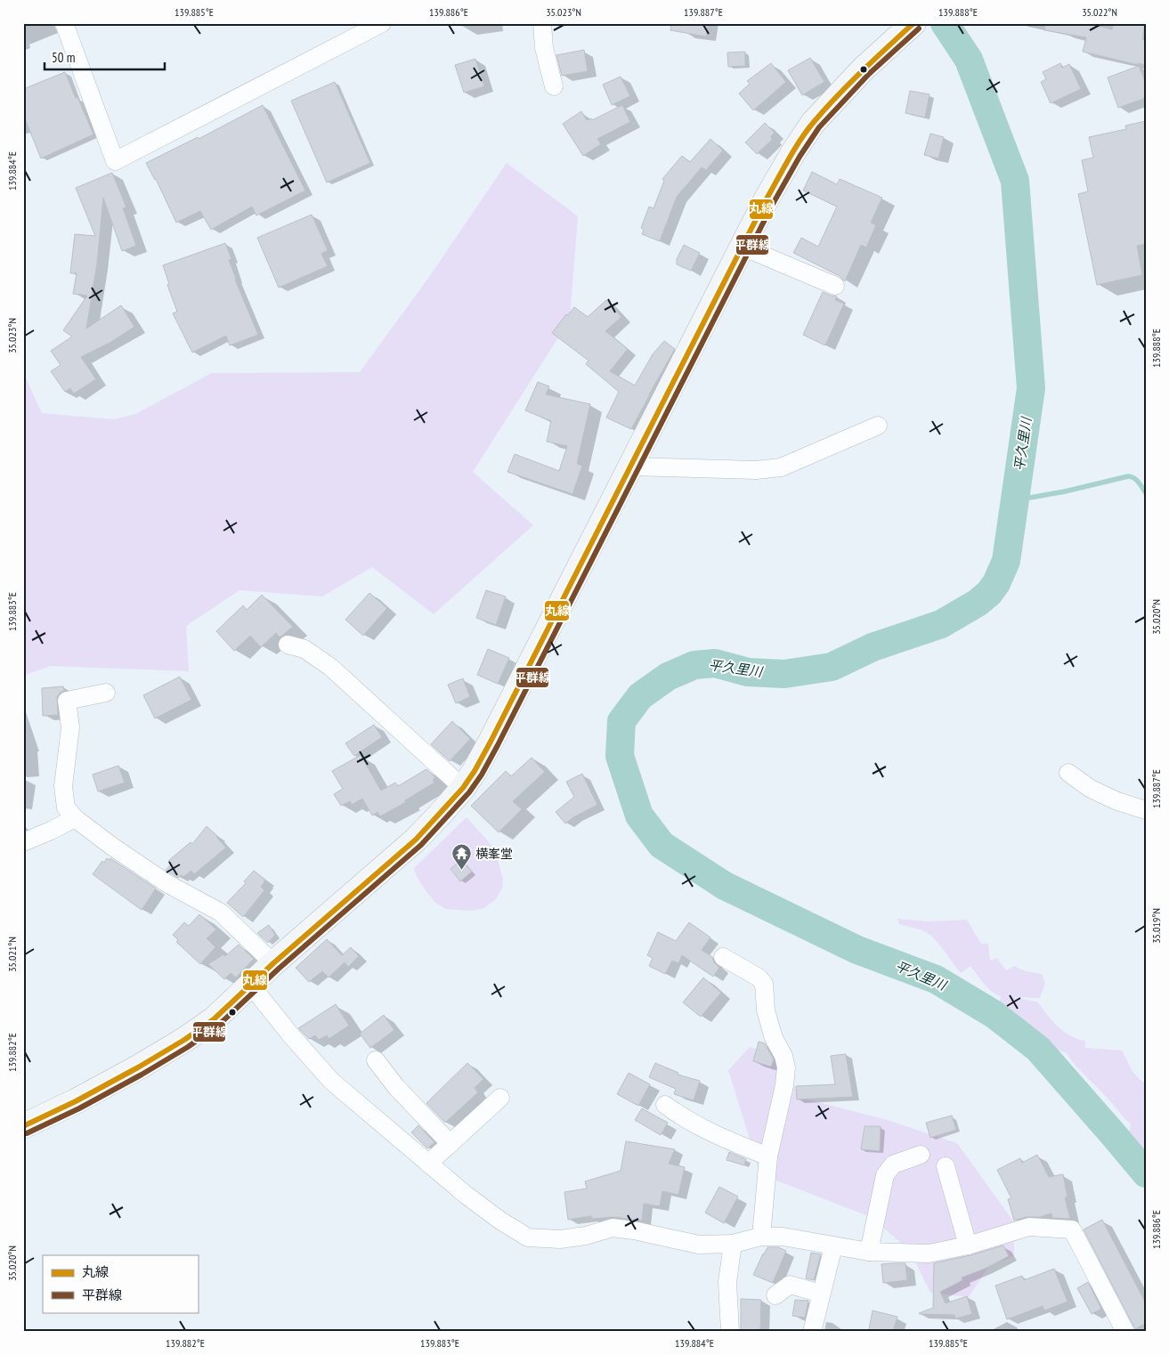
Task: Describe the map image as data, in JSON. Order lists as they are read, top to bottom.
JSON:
{
  "water": ["平久里川"],
  "places": {
    "temple": ["横峯堂"]
  },
  "lines": ["transit line 丸線", "transit line 平群線"],
  "legend": ["丸線", "平群線"],
  "scale_bar": "50 m",
  "coordinates": [
    "139.885°E",
    "139.886°E",
    "35.023°N",
    "139.887°E",
    "139.888°E",
    "35.022°N",
    "139.884°E",
    "139.883°E",
    "35.020°N",
    "35.019°N",
    "35.021°N",
    "139.882°E"
  ]
}
